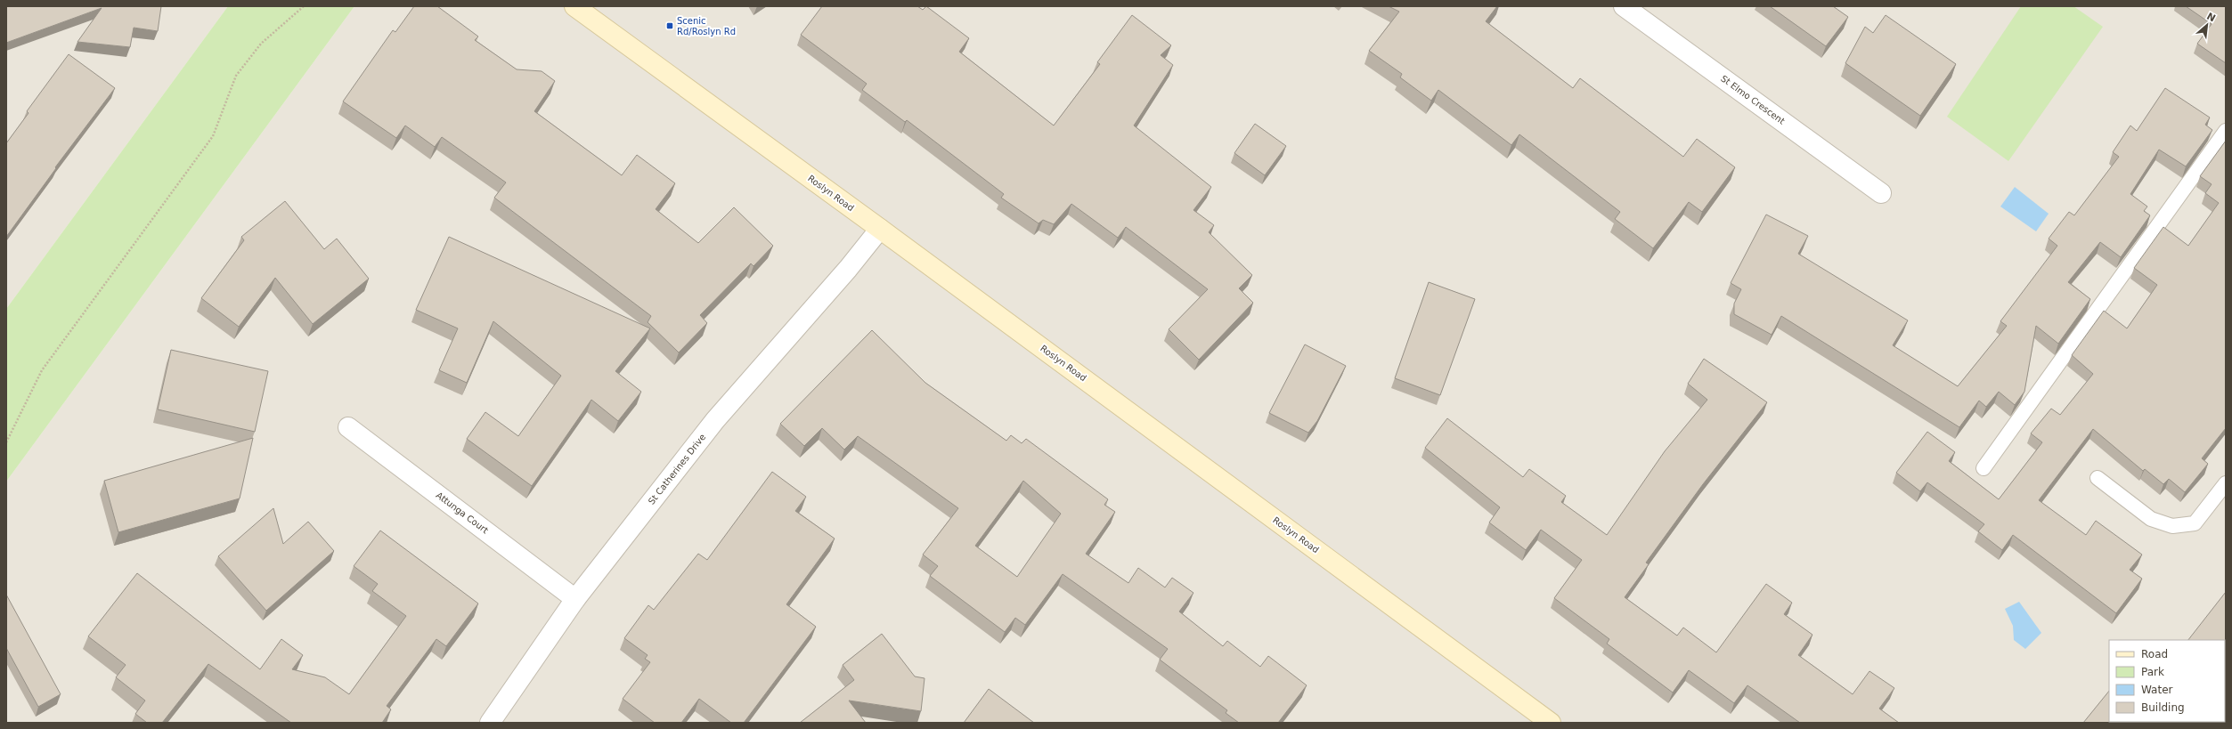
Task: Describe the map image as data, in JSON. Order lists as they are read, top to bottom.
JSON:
{
  "streets": {
    "street": [
      "St Elmo Crescent",
      "Roslyn Road",
      "St Catherines Drive",
      "Attunga Court"
    ]
  },
  "crossings": [
    ["Roslyn Road", "St Catherines Drive"],
    ["St Catherines Drive", "Attunga Court"]
  ],
  "places": {
    "transit": ["Scenic Rd/Roslyn Rd"]
  },
  "legend": [
    "Road",
    "Park",
    "Water",
    "Building"
  ],
  "north": "top right"
}
